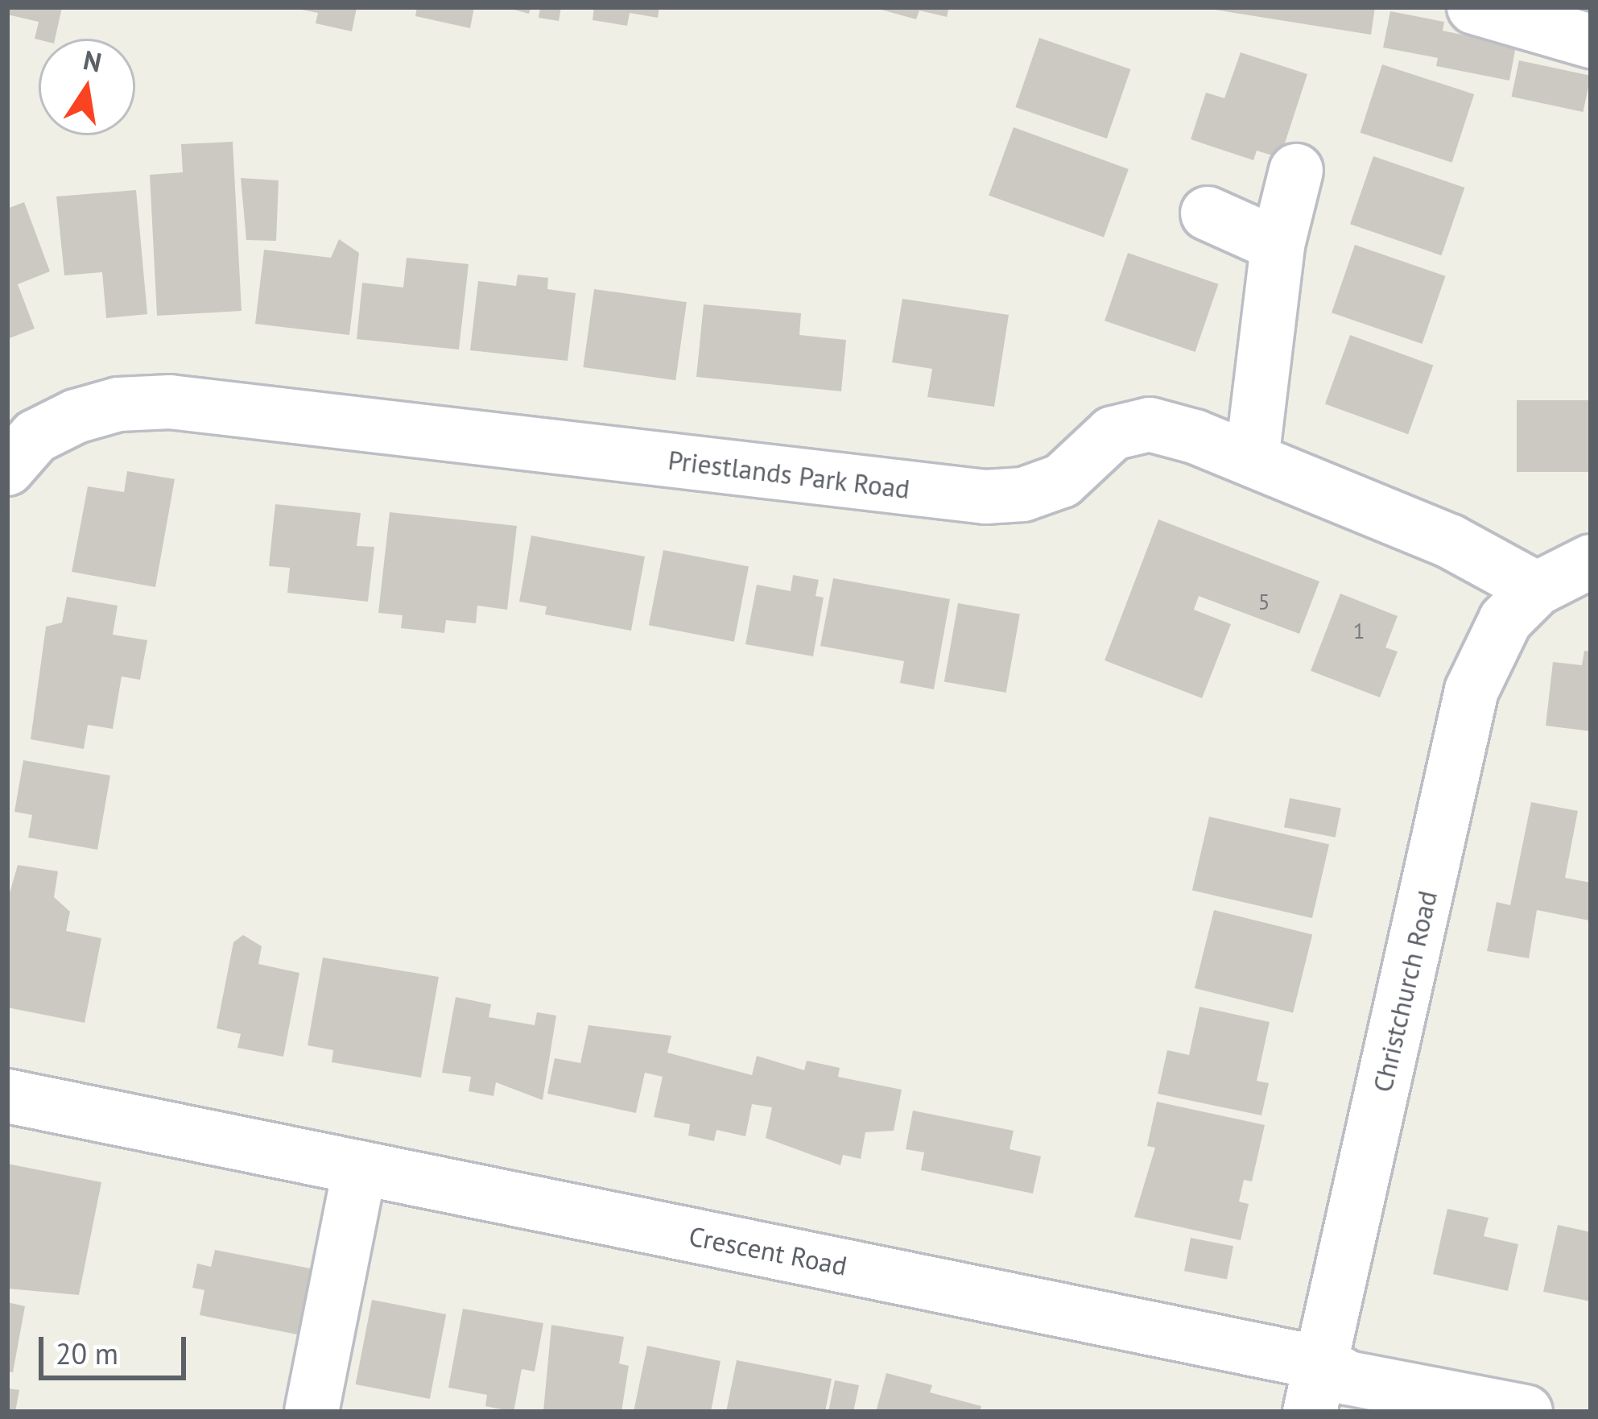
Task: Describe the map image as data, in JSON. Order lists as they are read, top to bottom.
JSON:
{
  "streets": {
    "street": ["Priestlands Park Road", "Christchurch Road", "Crescent Road"]
  },
  "crossings": [
    ["Priestlands Park Road", "Christchurch Road"],
    ["Christchurch Road", "Crescent Road"]
  ],
  "house_numbers": ["5", "1"],
  "scale_bar": "20 m",
  "north": "top"
}
